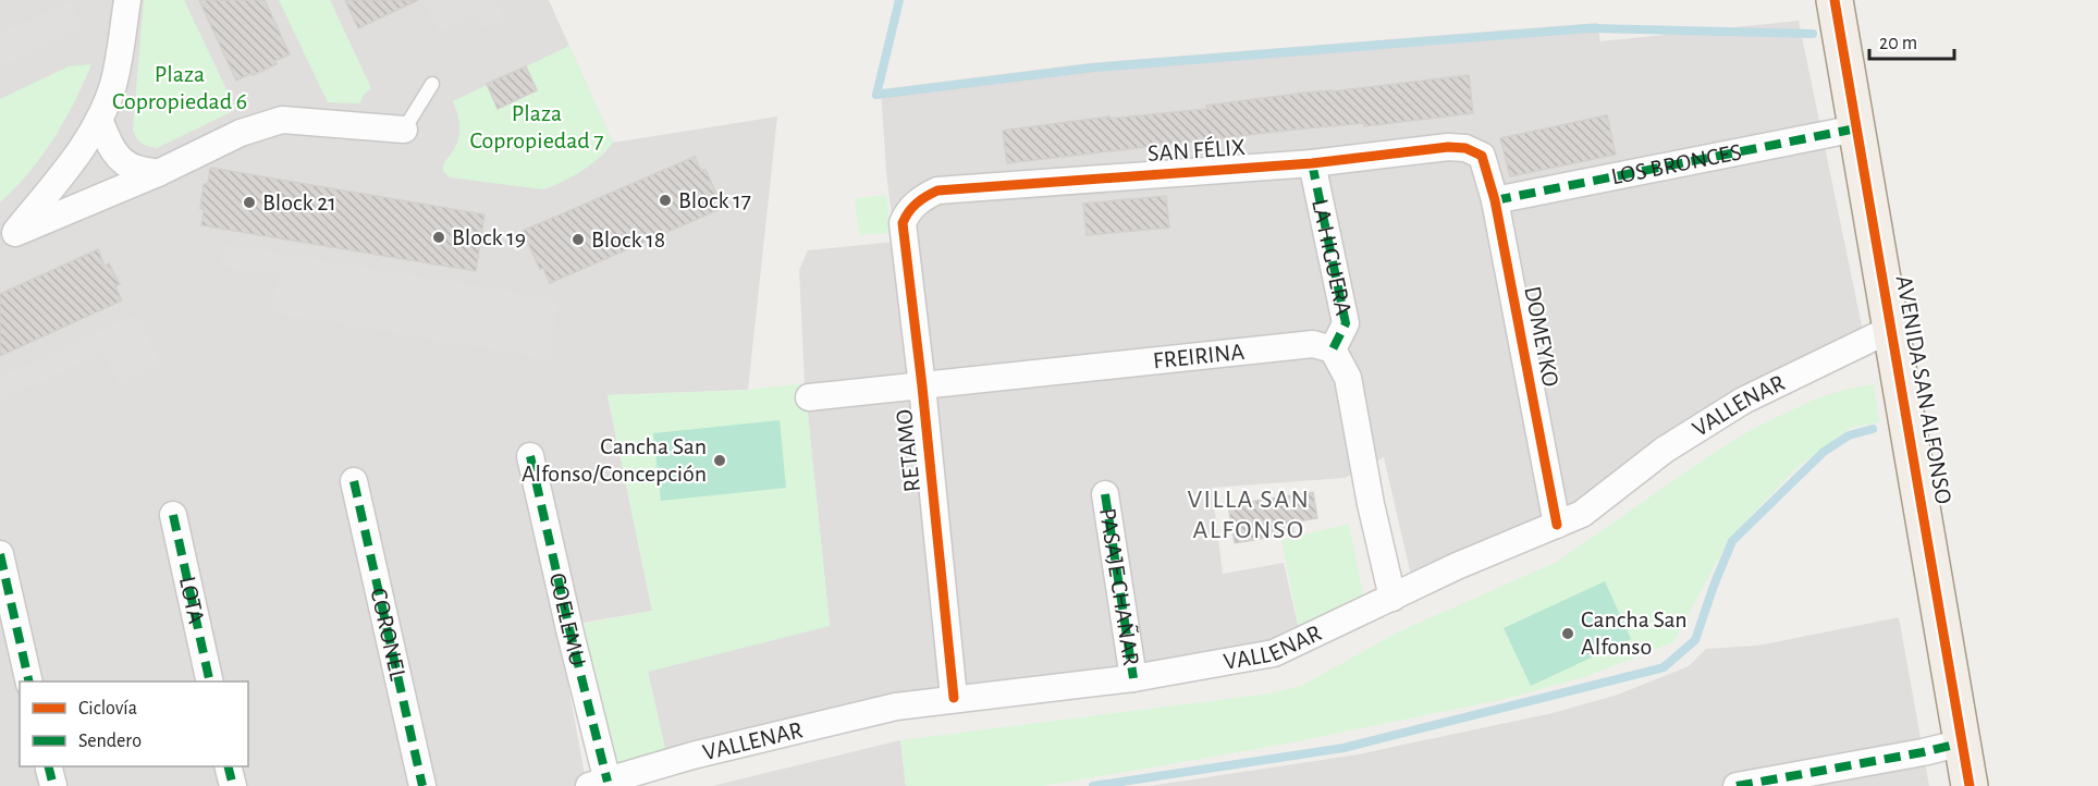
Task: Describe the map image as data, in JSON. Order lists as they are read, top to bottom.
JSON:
{
  "streets": {
    "main road": ["AVENIDA SAN ALFONSO"],
    "street": [
      "SAN FÉLIX",
      "LOS BRONCES",
      "LA HIGUERA",
      "DOMEYKO",
      "FREIRINA",
      "VALLENAR",
      "RETAMO",
      "PASAJE CHAÑAR",
      "LOTA",
      "COELEMU",
      "CORONEL"
    ]
  },
  "crossings": [
    ["SAN FÉLIX", "LA HIGUERA"],
    ["SAN FÉLIX", "DOMEYKO"],
    ["SAN FÉLIX", "RETAMO"],
    ["LOS BRONCES", "DOMEYKO"],
    ["LOS BRONCES", "AVENIDA SAN ALFONSO"],
    ["LA HIGUERA", "FREIRINA"],
    ["DOMEYKO", "VALLENAR"],
    ["FREIRINA", "RETAMO"],
    ["AVENIDA SAN ALFONSO", "VALLENAR"],
    ["VALLENAR", "RETAMO"],
    ["VALLENAR", "PASAJE CHAÑAR"],
    ["VALLENAR", "COELEMU"]
  ],
  "districts": ["VILLA SAN ALFONSO"],
  "parks": ["Plaza Copropiedad 6", "Plaza Copropiedad 7"],
  "places": [
    "Block 17",
    "Block 21",
    "Block 19",
    "Block 18",
    "Cancha San Alfonso/Concepción",
    "Cancha San Alfonso"
  ],
  "legend": ["Ciclovía", "Sendero"],
  "scale_bar": "20 m"
}
